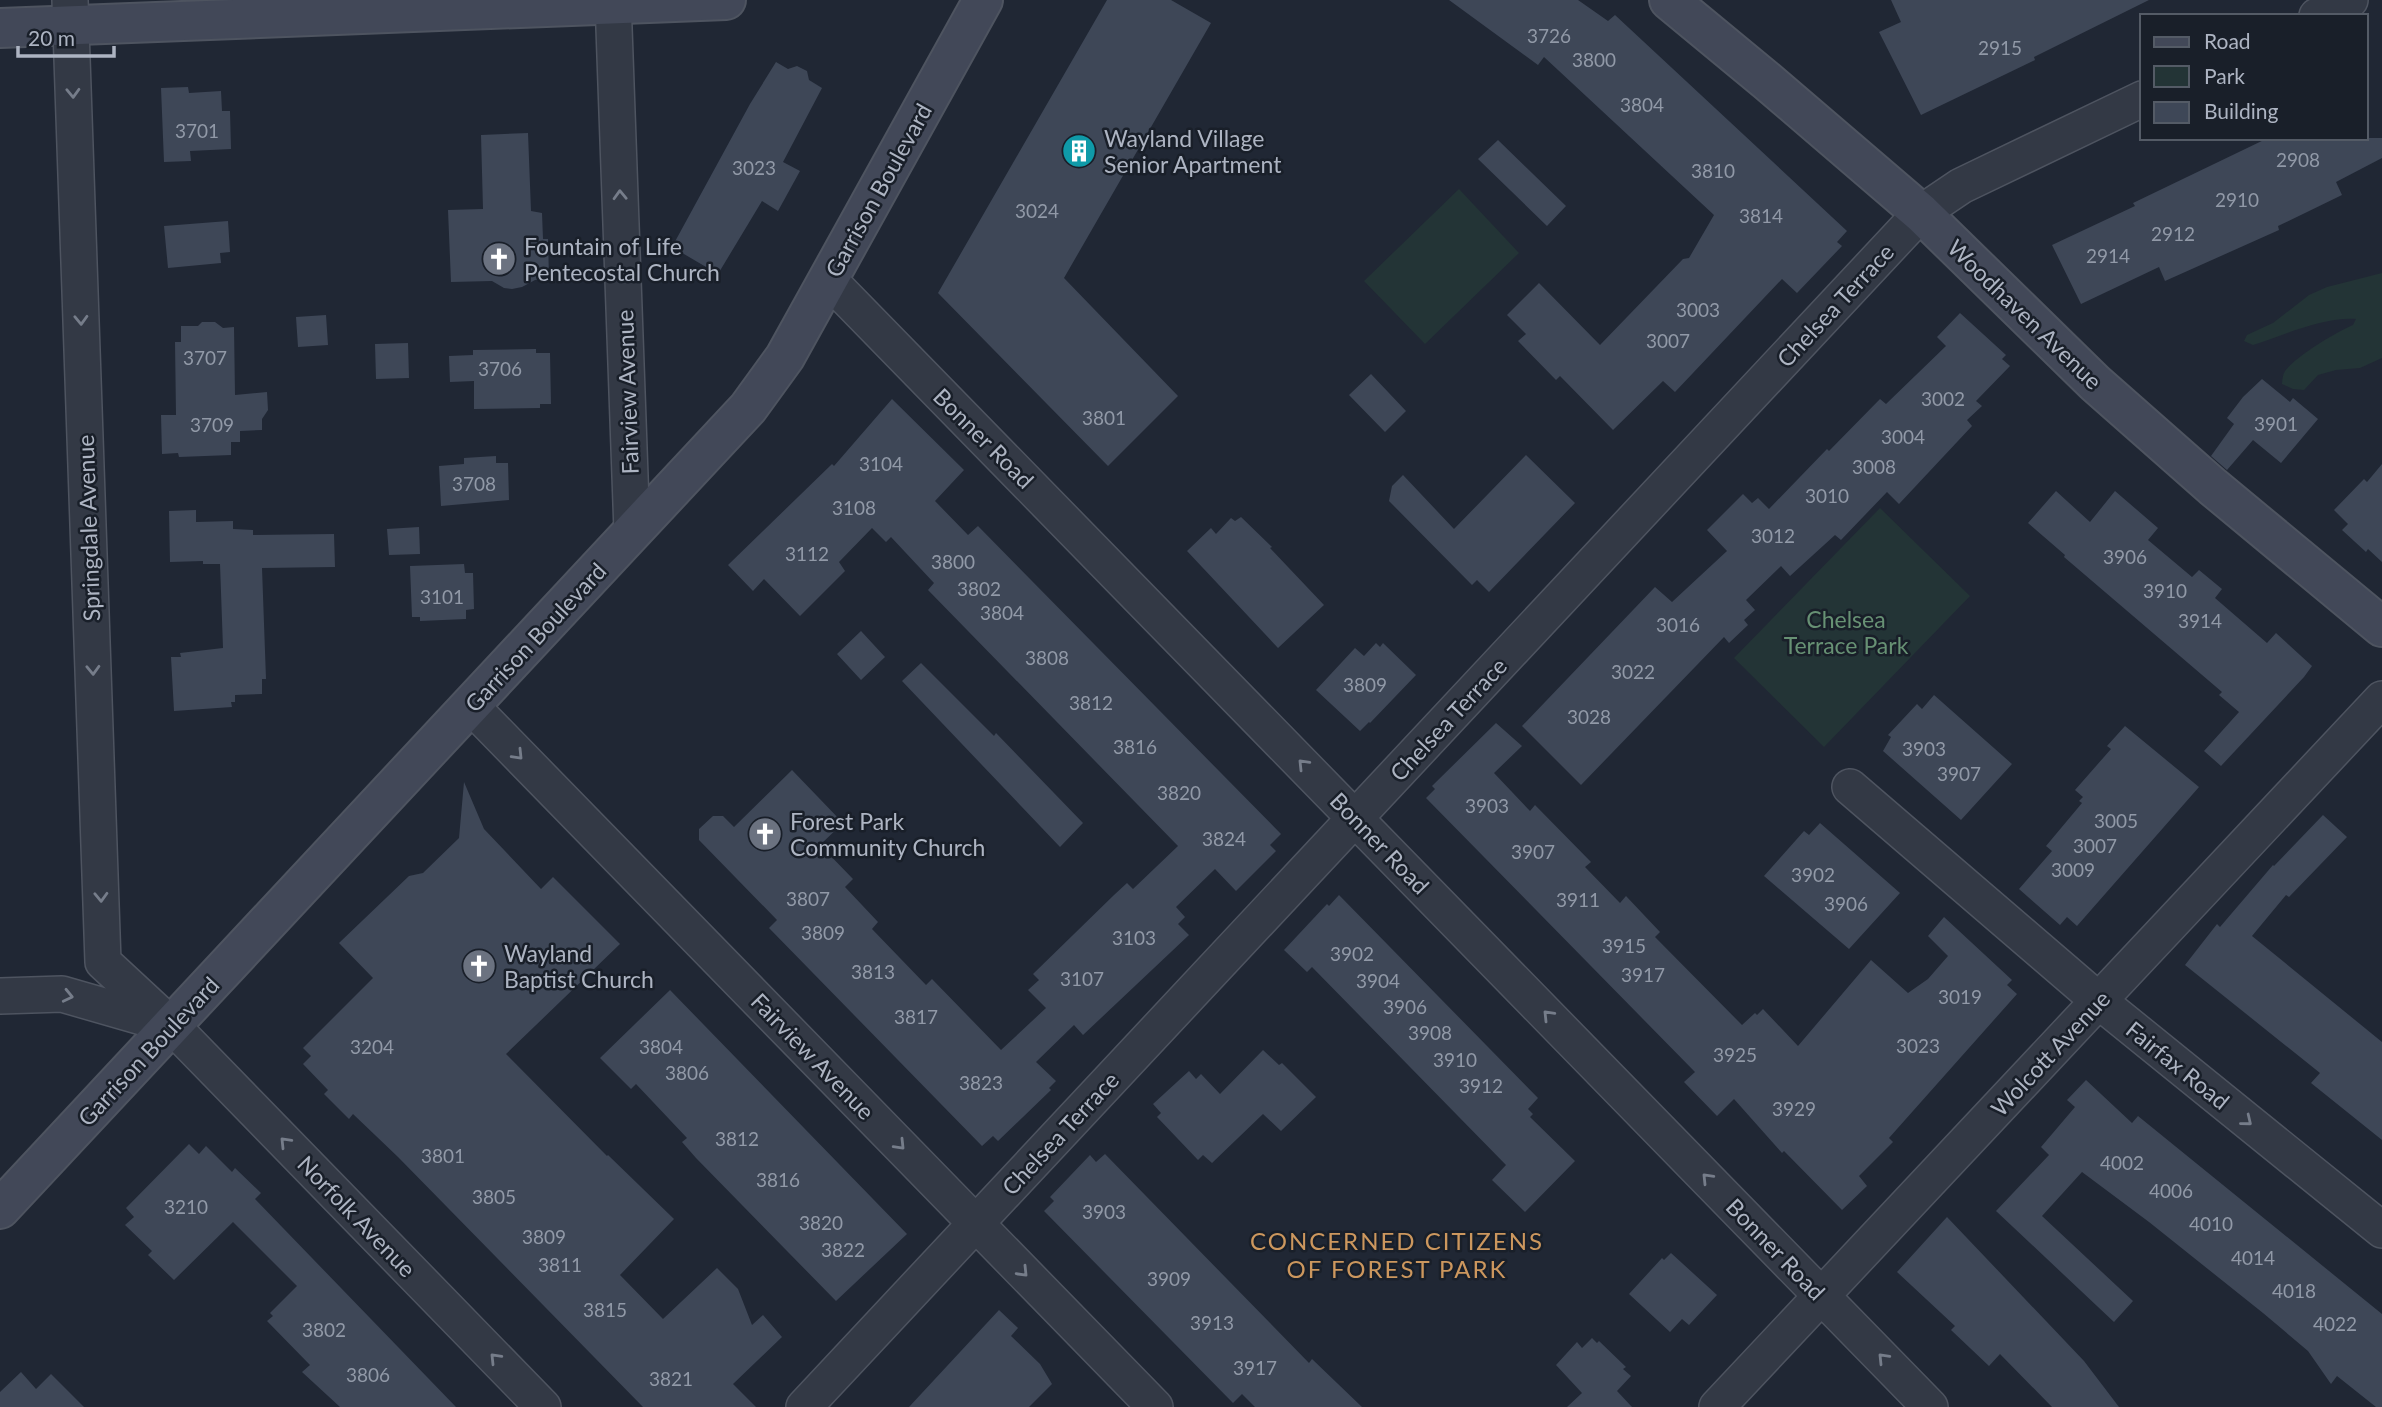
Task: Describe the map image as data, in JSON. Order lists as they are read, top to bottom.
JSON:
{
  "streets": {
    "street": [
      "Garrison Boulevard",
      "Chelsea Terrace",
      "Woodhaven Avenue",
      "Fairview Avenue",
      "Bonner Road",
      "Springdale Avenue",
      "Wolcott Avenue",
      "Fairfax Road",
      "Norfolk Avenue"
    ]
  },
  "crossings": [
    ["Garrison Boulevard", "Fairview Avenue"],
    ["Garrison Boulevard", "Bonner Road"],
    ["Garrison Boulevard", "Springdale Avenue"],
    ["Garrison Boulevard", "Norfolk Avenue"],
    ["Chelsea Terrace", "Woodhaven Avenue"],
    ["Chelsea Terrace", "Fairview Avenue"],
    ["Chelsea Terrace", "Bonner Road"],
    ["Bonner Road", "Wolcott Avenue"],
    ["Springdale Avenue", "Norfolk Avenue"],
    ["Wolcott Avenue", "Fairfax Road"]
  ],
  "one_way": [
    "Bonner Road",
    "Springdale Avenue",
    "Fairfax Road",
    "Norfolk Avenue"
  ],
  "districts": ["CONCERNED CITIZENS OF FOREST PARK"],
  "parks": ["Chelsea Terrace Park"],
  "places": {
    "building": ["Wayland Village Senior Apartment"],
    "church": ["Fountain of Life Pentecostal Church", "Forest Park Community Church", "Wayland Baptist Church"]
  },
  "house_numbers": [
    "3726",
    "2915",
    "3800",
    "3804",
    "3701",
    "2908",
    "3023",
    "3810",
    "2910",
    "3024",
    "3814",
    "2912",
    "2914",
    "3003",
    "3007",
    "3707",
    "3706",
    "3002",
    "3801",
    "3901",
    "3709",
    "3004",
    "3104",
    "3008",
    "3708",
    "3010",
    "3108",
    "3012",
    "3112",
    "3906",
    "3800",
    "3802",
    "3910",
    "3101",
    "3804",
    "3914",
    "3016",
    "3808",
    "3022",
    "3809",
    "3812",
    "3028",
    "3816",
    "3903",
    "3907",
    "3820",
    "3903",
    "3005",
    "3824",
    "3007",
    "3907",
    "3009",
    "3902",
    "3807",
    "3911",
    "3906",
    "3809",
    "3103",
    "3915",
    "3902",
    "3813",
    "3917",
    "3107",
    "3904",
    "3019",
    "3906",
    "3817",
    "3908",
    "3023",
    "3204",
    "3804",
    "3925",
    "3910",
    "3806",
    "3823",
    "3912",
    "3929",
    "3812",
    "3801",
    "4002",
    "3816",
    "4006",
    "3805",
    "3210",
    "3903",
    "3820",
    "4010",
    "3809",
    "3822",
    "4014",
    "3811",
    "3909",
    "4018",
    "3815",
    "3913",
    "4022",
    "3802",
    "3917",
    "3806",
    "3821"
  ],
  "legend": ["Road", "Park", "Building"],
  "scale_bar": "20 m"
}
